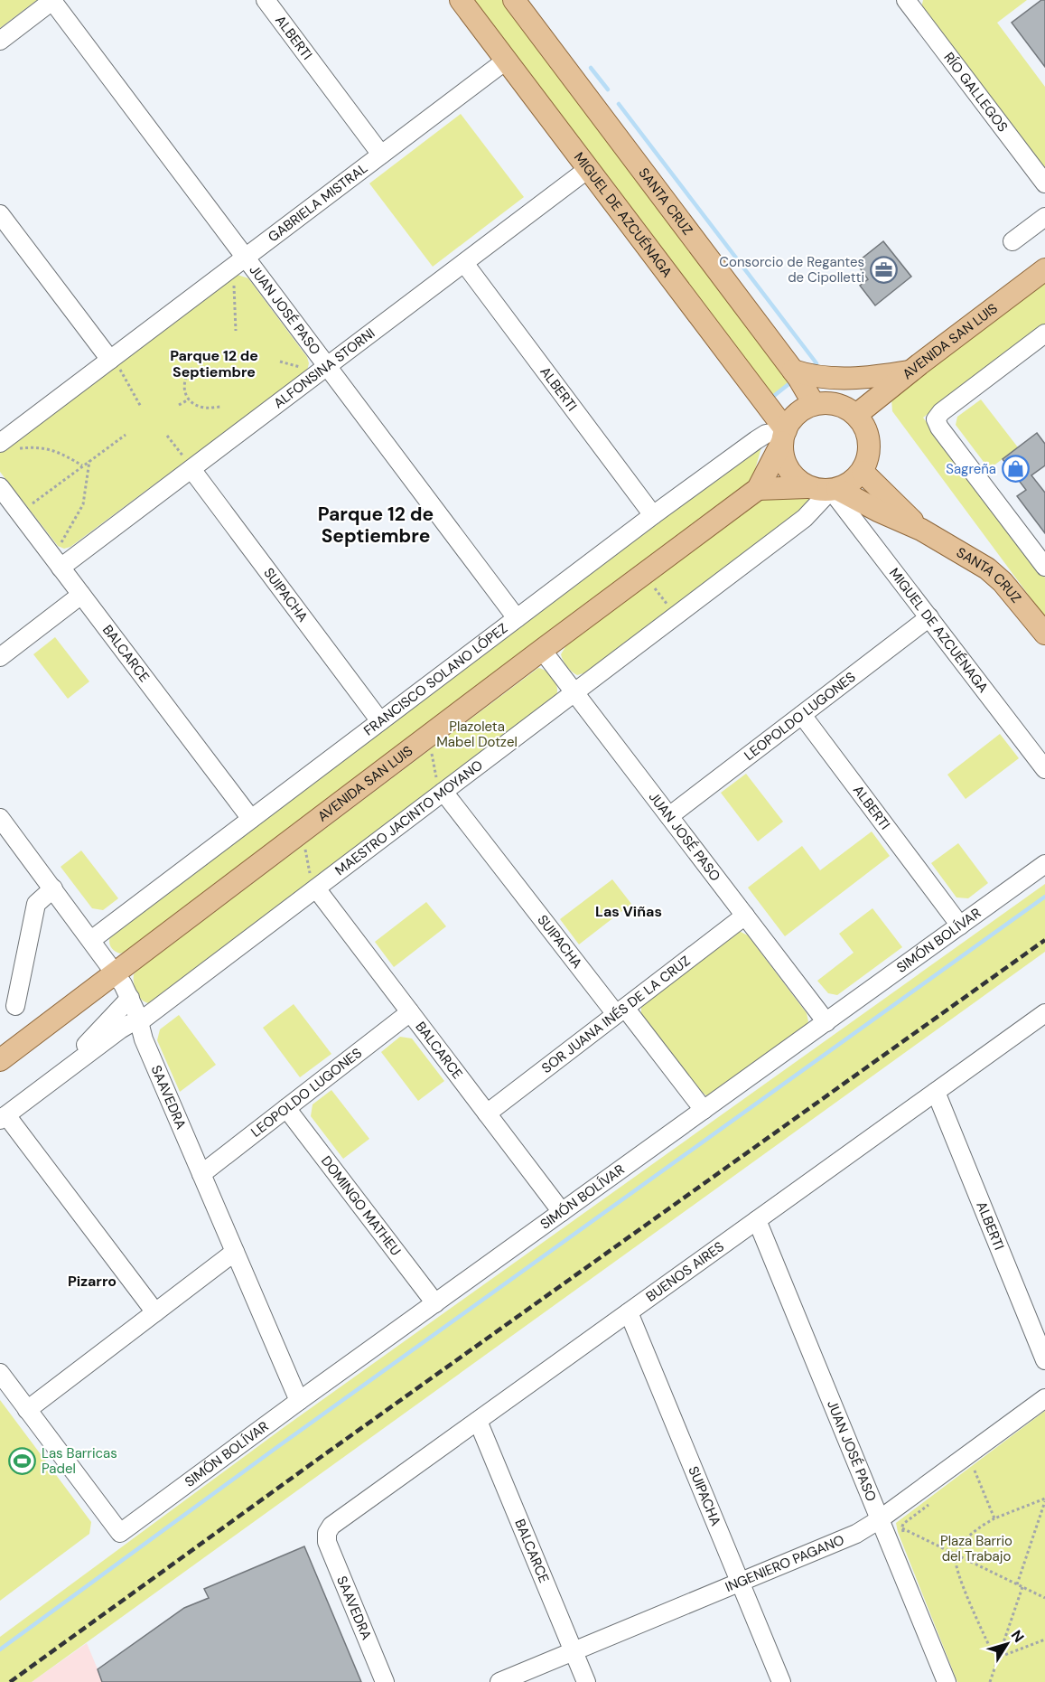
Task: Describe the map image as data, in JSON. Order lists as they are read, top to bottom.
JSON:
{
  "streets": {
    "main road": ["SANTA CRUZ", "MIGUEL DE AZCUÉNAGA", "AVENIDA SAN LUIS"],
    "street": [
      "ALBERTI",
      "RÍO GALLEGOS",
      "GABRIELA MISTRAL",
      "JUAN JOSÉ PASO",
      "ALFONSINA STORNI",
      "SUIPACHA",
      "BALCARCE",
      "FRANCISCO SOLANO LÓPEZ",
      "LEOPOLDO LUGONES",
      "MAESTRO JACINTO MOYANO",
      "SIMÓN BOLÍVAR",
      "SOR JUANA INÉS DE LA CRUZ",
      "SAAVEDRA",
      "DOMINGO MATHEU",
      "BUENOS AIRES",
      "INGENIERO PAGANO"
    ]
  },
  "crossings": [
    ["ALBERTI", "GABRIELA MISTRAL"],
    ["ALBERTI", "ALFONSINA STORNI"],
    ["ALBERTI", "FRANCISCO SOLANO LÓPEZ"],
    ["ALBERTI", "LEOPOLDO LUGONES"],
    ["ALBERTI", "SIMÓN BOLÍVAR"],
    ["ALBERTI", "BUENOS AIRES"],
    ["SANTA CRUZ", "MIGUEL DE AZCUÉNAGA"],
    ["SANTA CRUZ", "AVENIDA SAN LUIS"],
    ["SANTA CRUZ", "FRANCISCO SOLANO LÓPEZ"],
    ["SANTA CRUZ", "MAESTRO JACINTO MOYANO"],
    ["GABRIELA MISTRAL", "MIGUEL DE AZCUÉNAGA"],
    ["GABRIELA MISTRAL", "JUAN JOSÉ PASO"],
    ["MIGUEL DE AZCUÉNAGA", "AVENIDA SAN LUIS"],
    ["MIGUEL DE AZCUÉNAGA", "ALFONSINA STORNI"],
    ["MIGUEL DE AZCUÉNAGA", "FRANCISCO SOLANO LÓPEZ"],
    ["MIGUEL DE AZCUÉNAGA", "LEOPOLDO LUGONES"],
    ["MIGUEL DE AZCUÉNAGA", "MAESTRO JACINTO MOYANO"],
    ["JUAN JOSÉ PASO", "AVENIDA SAN LUIS"],
    ["JUAN JOSÉ PASO", "ALFONSINA STORNI"],
    ["JUAN JOSÉ PASO", "FRANCISCO SOLANO LÓPEZ"],
    ["JUAN JOSÉ PASO", "LEOPOLDO LUGONES"],
    ["JUAN JOSÉ PASO", "MAESTRO JACINTO MOYANO"],
    ["JUAN JOSÉ PASO", "SIMÓN BOLÍVAR"],
    ["JUAN JOSÉ PASO", "SOR JUANA INÉS DE LA CRUZ"],
    ["JUAN JOSÉ PASO", "BUENOS AIRES"],
    ["JUAN JOSÉ PASO", "INGENIERO PAGANO"],
    ["AVENIDA SAN LUIS", "FRANCISCO SOLANO LÓPEZ"],
    ["AVENIDA SAN LUIS", "MAESTRO JACINTO MOYANO"],
    ["AVENIDA SAN LUIS", "SAAVEDRA"],
    ["ALFONSINA STORNI", "SUIPACHA"],
    ["ALFONSINA STORNI", "BALCARCE"],
    ["SUIPACHA", "FRANCISCO SOLANO LÓPEZ"],
    ["SUIPACHA", "MAESTRO JACINTO MOYANO"],
    ["SUIPACHA", "SIMÓN BOLÍVAR"],
    ["SUIPACHA", "SOR JUANA INÉS DE LA CRUZ"],
    ["SUIPACHA", "BUENOS AIRES"],
    ["SUIPACHA", "INGENIERO PAGANO"],
    ["BALCARCE", "FRANCISCO SOLANO LÓPEZ"],
    ["BALCARCE", "LEOPOLDO LUGONES"],
    ["BALCARCE", "MAESTRO JACINTO MOYANO"],
    ["BALCARCE", "SIMÓN BOLÍVAR"],
    ["BALCARCE", "SOR JUANA INÉS DE LA CRUZ"],
    ["BALCARCE", "BUENOS AIRES"],
    ["BALCARCE", "INGENIERO PAGANO"],
    ["FRANCISCO SOLANO LÓPEZ", "MAESTRO JACINTO MOYANO"],
    ["FRANCISCO SOLANO LÓPEZ", "SAAVEDRA"],
    ["LEOPOLDO LUGONES", "SAAVEDRA"],
    ["LEOPOLDO LUGONES", "DOMINGO MATHEU"],
    ["MAESTRO JACINTO MOYANO", "SAAVEDRA"],
    ["SIMÓN BOLÍVAR", "SAAVEDRA"],
    ["SIMÓN BOLÍVAR", "DOMINGO MATHEU"],
    ["SAAVEDRA", "BUENOS AIRES"]
  ],
  "districts": [
    "Parque 12 de Septiembre",
    "Parque 12 de Septiembre",
    "Las Viñas",
    "Pizarro"
  ],
  "parks": ["Plazoleta Mabel Dotzel", "Plaza Barrio del Trabajo"],
  "places": {
    "office": ["Consorcio de Regantes de Cipolletti"],
    "shop": ["Sagreña"],
    "sports": ["Las Barricas Padel"]
  },
  "north": "top right"
}
